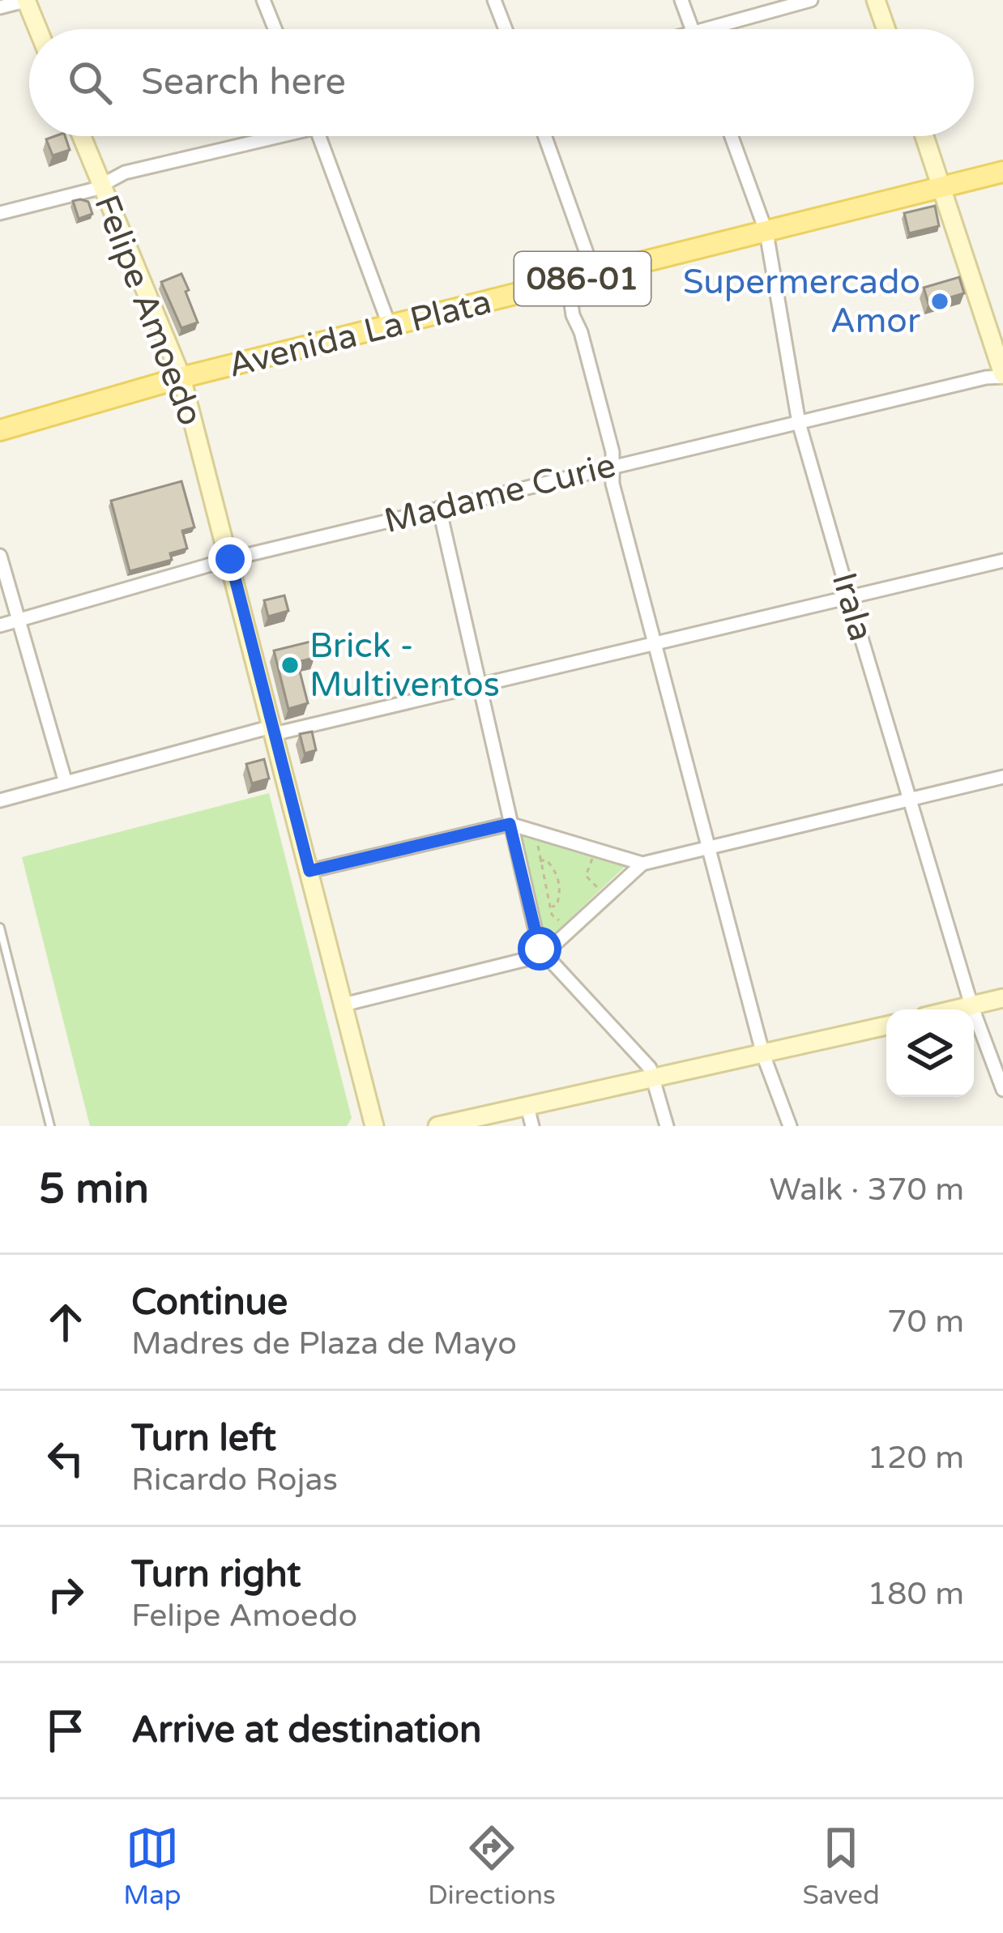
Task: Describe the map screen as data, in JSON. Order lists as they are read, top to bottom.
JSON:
{
  "streets": {
    "main road": ["086-01", "Felipe Amoedo", "Avenida La Plata"],
    "street": ["Madame Curie", "Irala"]
  },
  "crossings": [
    ["Felipe Amoedo", "Avenida La Plata"],
    ["Felipe Amoedo", "Madame Curie"],
    ["Avenida La Plata", "Irala"],
    ["Madame Curie", "Irala"]
  ],
  "places": ["Supermercado Amor", "Brick - Multiventos"],
  "page": {
    "search": "Search here",
    "heading": ["5 min", "Walk · 370 m"],
    "list": [
      ["Continue", "Madres de Plaza de Mayo", "70 m"],
      ["Turn left", "Ricardo Rojas", "120 m"],
      ["Turn right", "Felipe Amoedo", "180 m"],
      "Arrive at destination"
    ],
    "nav": ["Map", "Directions", "Saved"]
  }
}
